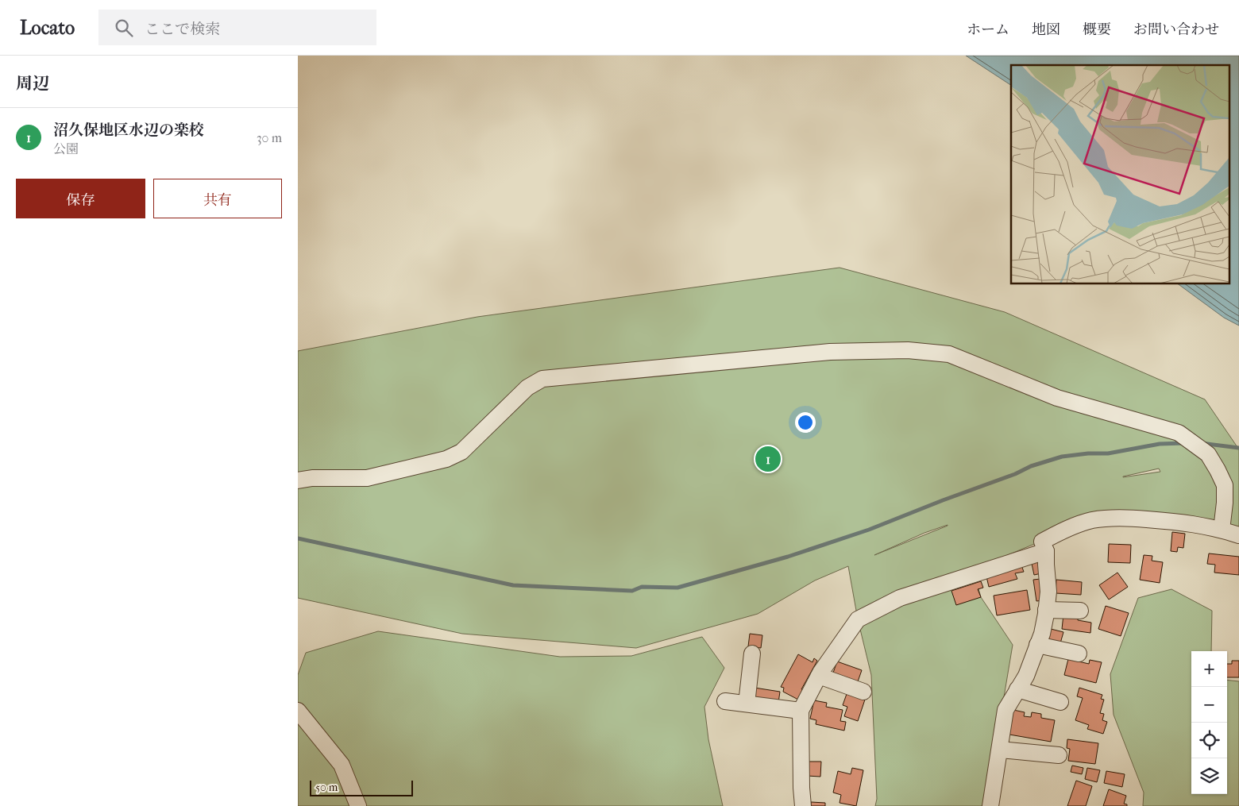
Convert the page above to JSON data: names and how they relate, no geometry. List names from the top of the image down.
{
  "scale_bar": "50 m",
  "page": {
    "header": "Locato",
    "search": "ここで検索",
    "nav": [
      "ホーム",
      "地図",
      "概要",
      "お問い合わせ"
    ],
    "heading": "周辺",
    "list": [
      {
        "mark": "1",
        "name": "沼久保地区水辺の楽校",
        "note": "公園",
        "value": "30 m"
      }
    ],
    "buttons": ["保存", "共有"],
    "pins": "1",
    "map_buttons": ["+", "−"],
    "scale": "50 m"
  }
}
